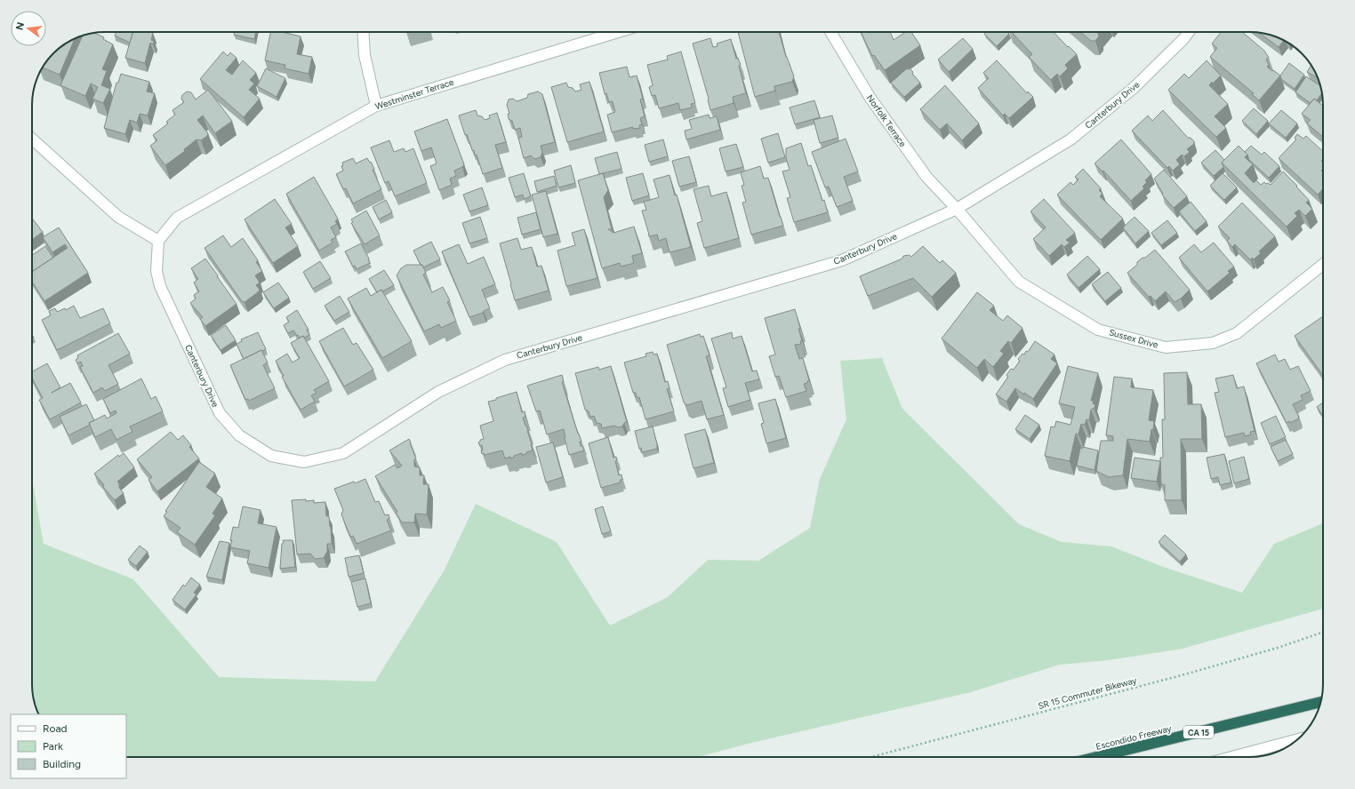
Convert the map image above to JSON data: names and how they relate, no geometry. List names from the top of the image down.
{
  "streets": {
    "highway": ["CA 15", "Escondido Freeway"],
    "street": [
      "Westminster Terrace",
      "Canterbury Drive",
      "Norfolk Terrace",
      "Sussex Drive"
    ],
    "path": ["SR 15 Commuter Bikeway"]
  },
  "crossings": [
    ["Westminster Terrace", "Canterbury Drive"],
    ["Canterbury Drive", "Norfolk Terrace"],
    ["Canterbury Drive", "Sussex Drive"],
    ["Norfolk Terrace", "Sussex Drive"]
  ],
  "legend": ["Road", "Park", "Building"],
  "north": "left"
}
